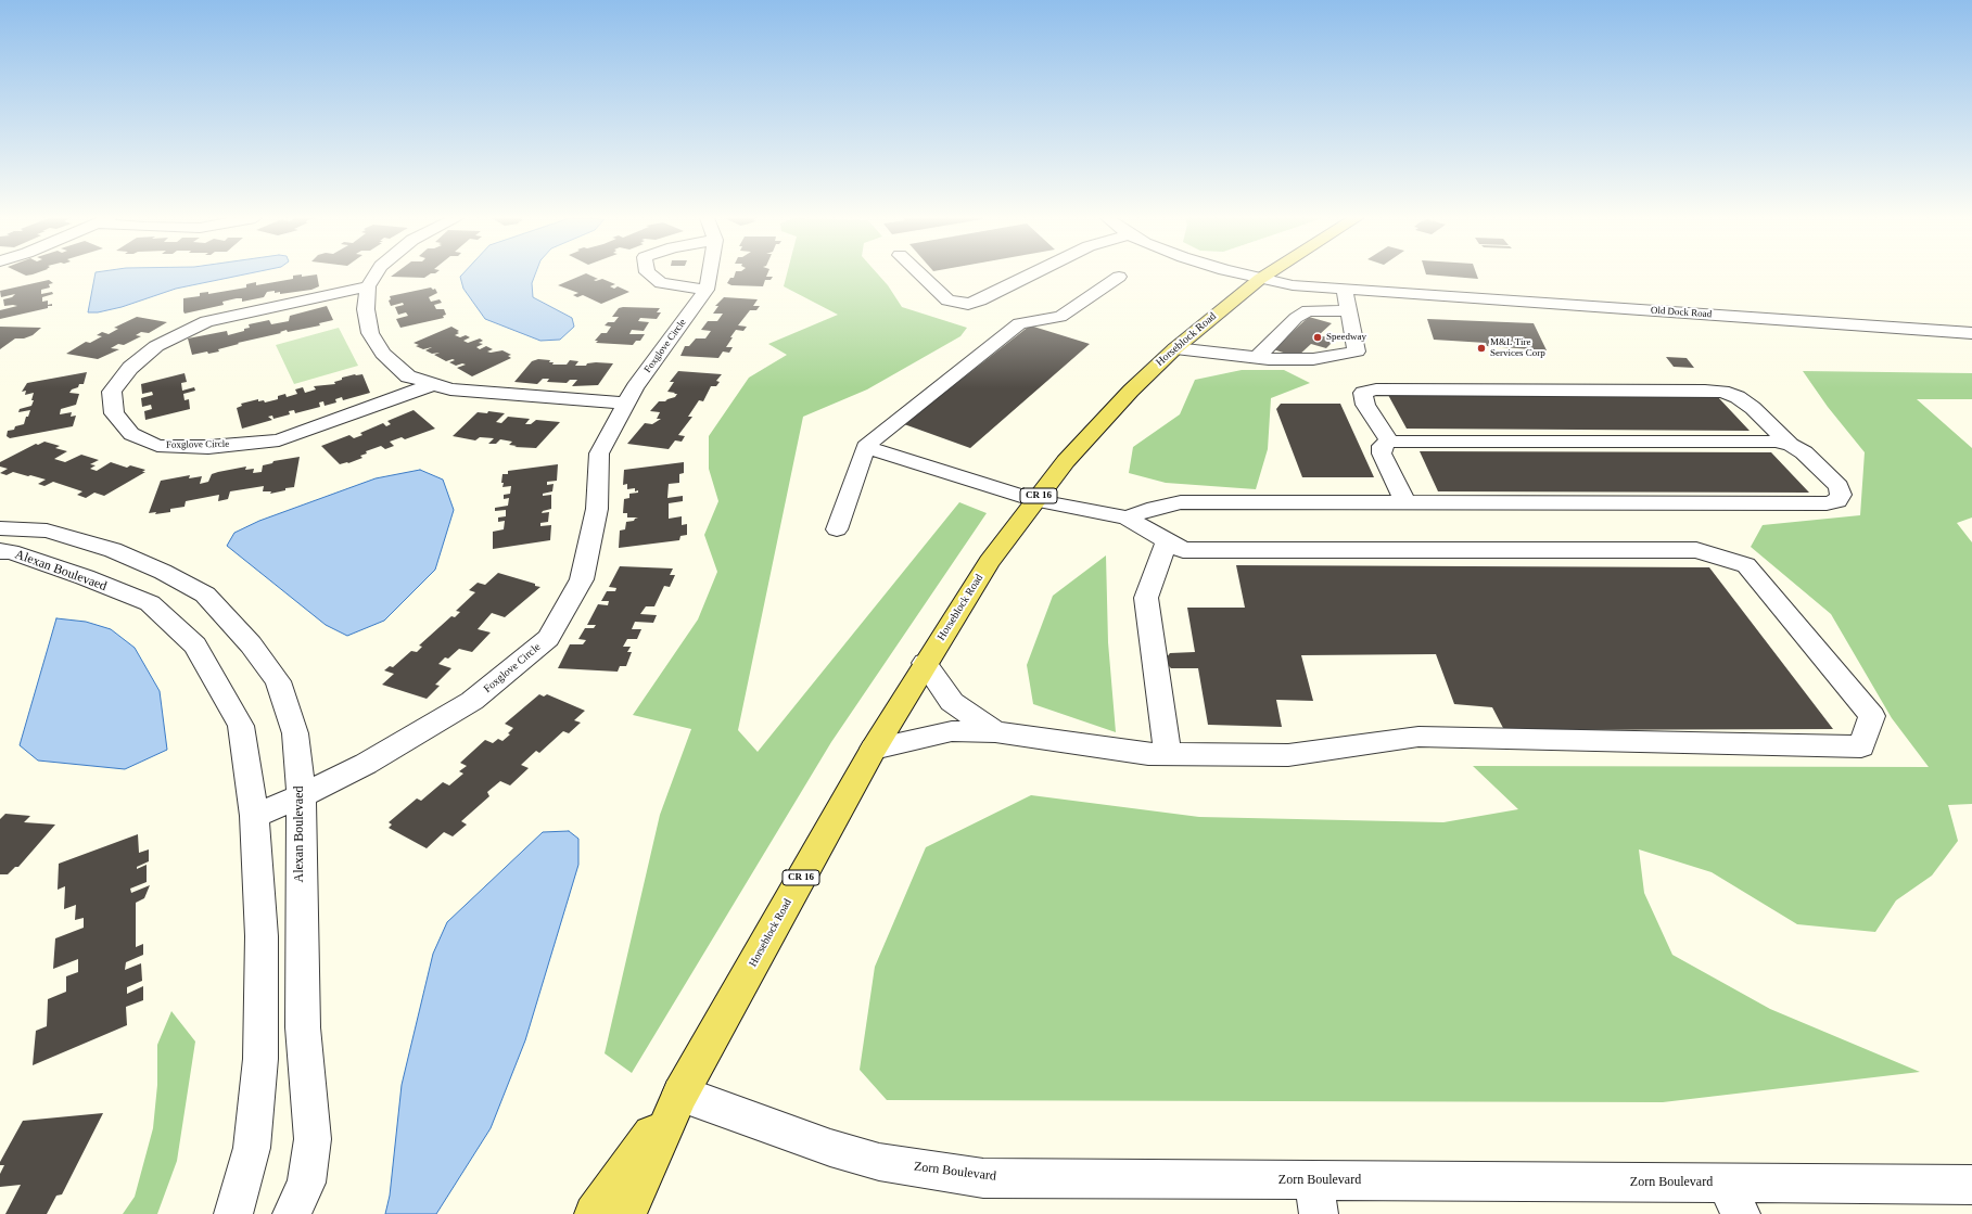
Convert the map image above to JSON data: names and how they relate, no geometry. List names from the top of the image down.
{
  "streets": {
    "main road": ["Horseblock Road", "CR 16"],
    "street": [
      "Old Dock Road",
      "Foxglove Circle",
      "Alexan Boulevaed",
      "Zorn Boulevard"
    ]
  },
  "crossings": [
    ["Old Dock Road", "Horseblock Road"],
    ["Horseblock Road", "Zorn Boulevard"],
    ["Foxglove Circle", "Alexan Boulevaed"]
  ],
  "places": ["Speedway", "M&L Tire Services Corp"]
}
